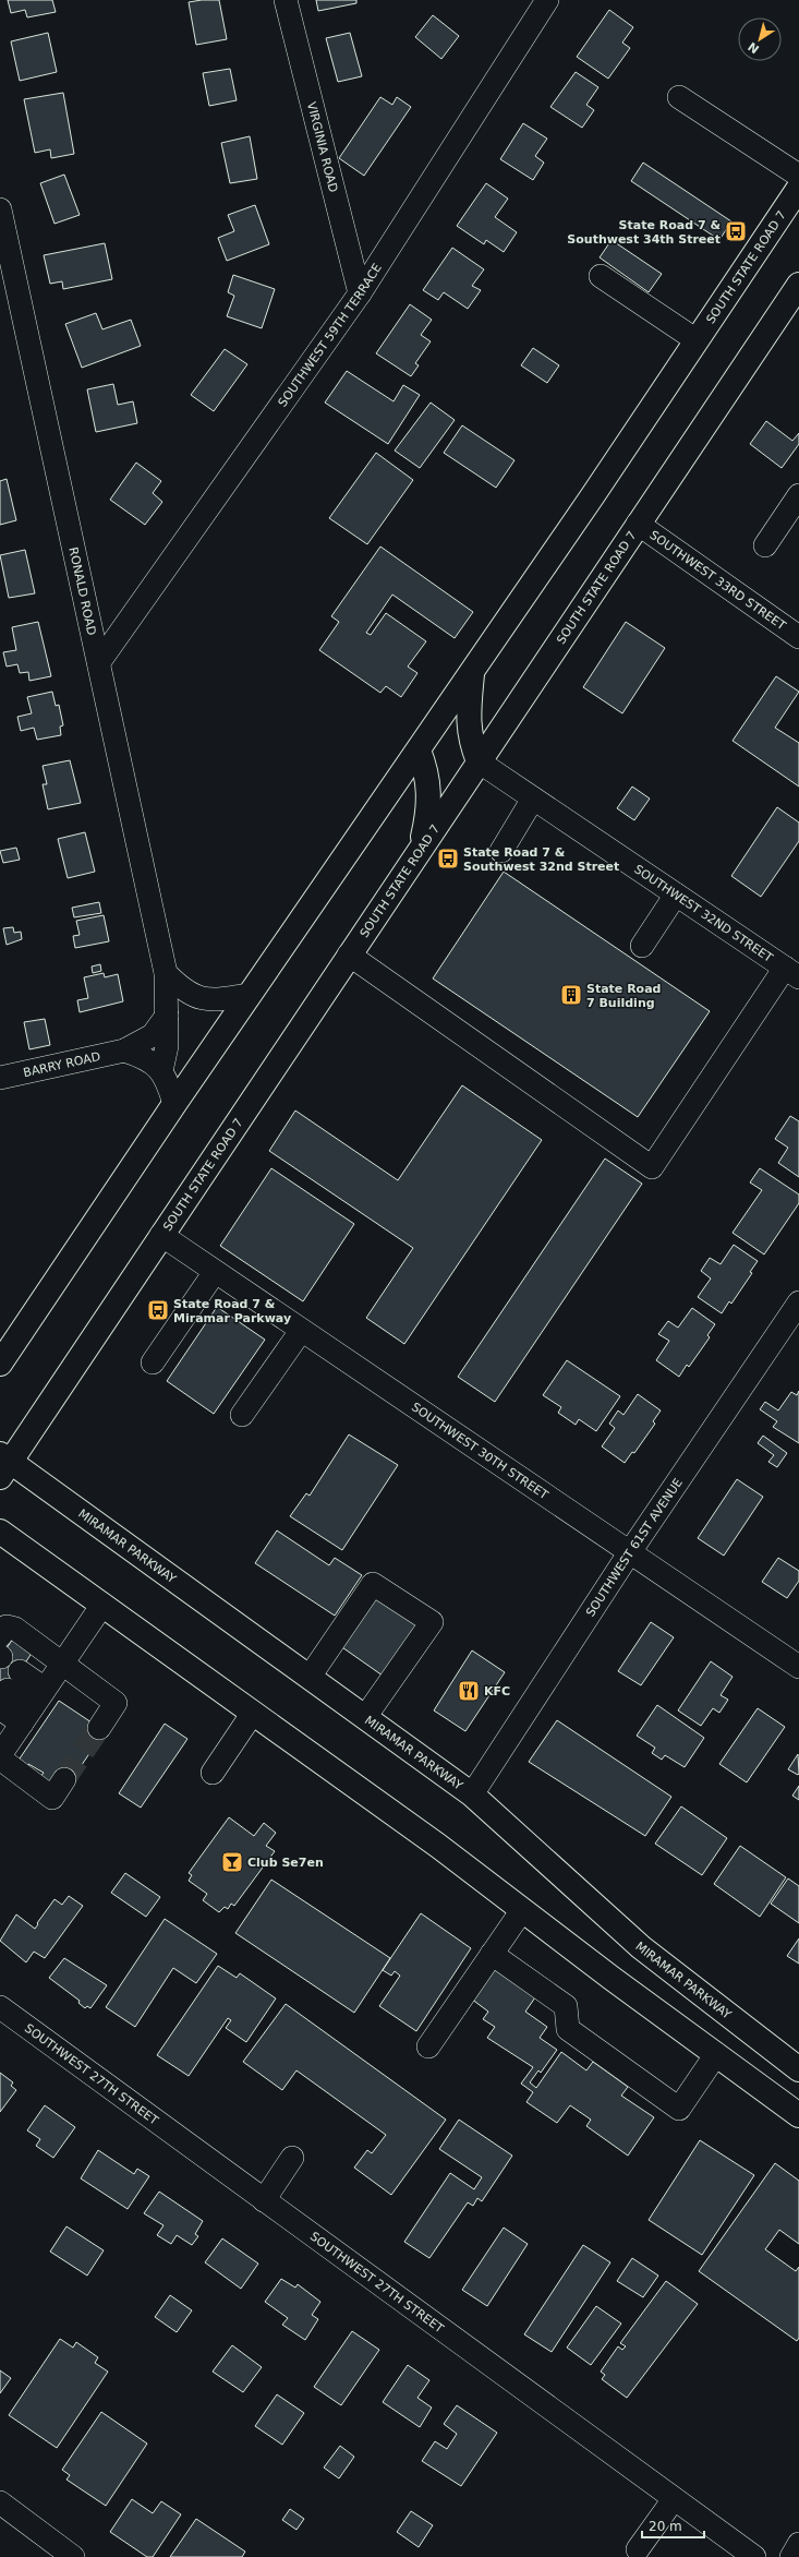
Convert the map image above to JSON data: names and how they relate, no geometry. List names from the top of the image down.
{
  "streets": {
    "main road": ["SOUTH STATE ROAD 7", "MIRAMAR PARKWAY"],
    "street": [
      "VIRGINIA ROAD",
      "SOUTHWEST 59TH TERRACE",
      "SOUTHWEST 33RD STREET",
      "RONALD ROAD",
      "SOUTHWEST 32ND STREET",
      "BARRY ROAD",
      "SOUTHWEST 30TH STREET",
      "SOUTHWEST 61ST AVENUE",
      "SOUTHWEST 27TH STREET"
    ]
  },
  "crossings": [
    ["VIRGINIA ROAD", "SOUTHWEST 59TH TERRACE"],
    ["SOUTH STATE ROAD 7", "SOUTHWEST 33RD STREET"],
    ["SOUTH STATE ROAD 7", "SOUTHWEST 32ND STREET"],
    ["SOUTH STATE ROAD 7", "SOUTHWEST 30TH STREET"],
    ["SOUTH STATE ROAD 7", "MIRAMAR PARKWAY"],
    ["SOUTHWEST 59TH TERRACE", "RONALD ROAD"],
    ["RONALD ROAD", "BARRY ROAD"],
    ["SOUTHWEST 30TH STREET", "SOUTHWEST 61ST AVENUE"],
    ["MIRAMAR PARKWAY", "SOUTHWEST 61ST AVENUE"]
  ],
  "places": {
    "bus stop": ["State Road 7 & Southwest 34th Street", "State Road 7 & Southwest 32nd Street", "State Road 7 & Miramar Parkway"],
    "building": ["State Road 7 Building"],
    "restaurant": ["KFC"],
    "bar": ["Club Se7en"]
  },
  "scale_bar": "20 m",
  "north": "bottom left"
}
